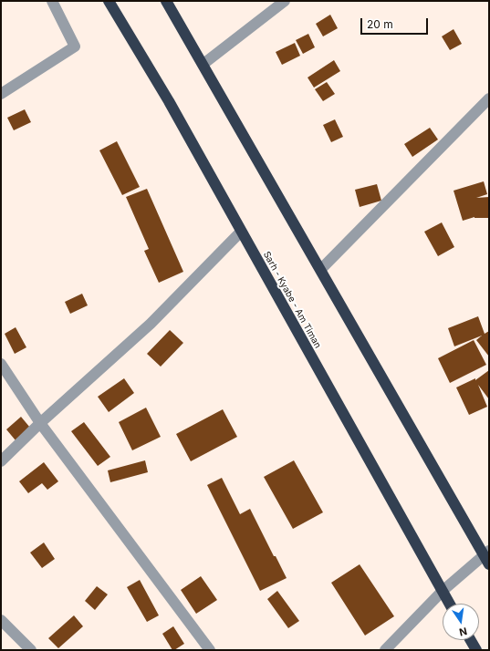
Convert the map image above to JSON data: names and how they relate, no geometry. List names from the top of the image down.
{
  "streets": {
    "highway": ["Sarh - Kyabe - Am Timan"]
  },
  "scale_bar": "20 m",
  "north": "bottom"
}
